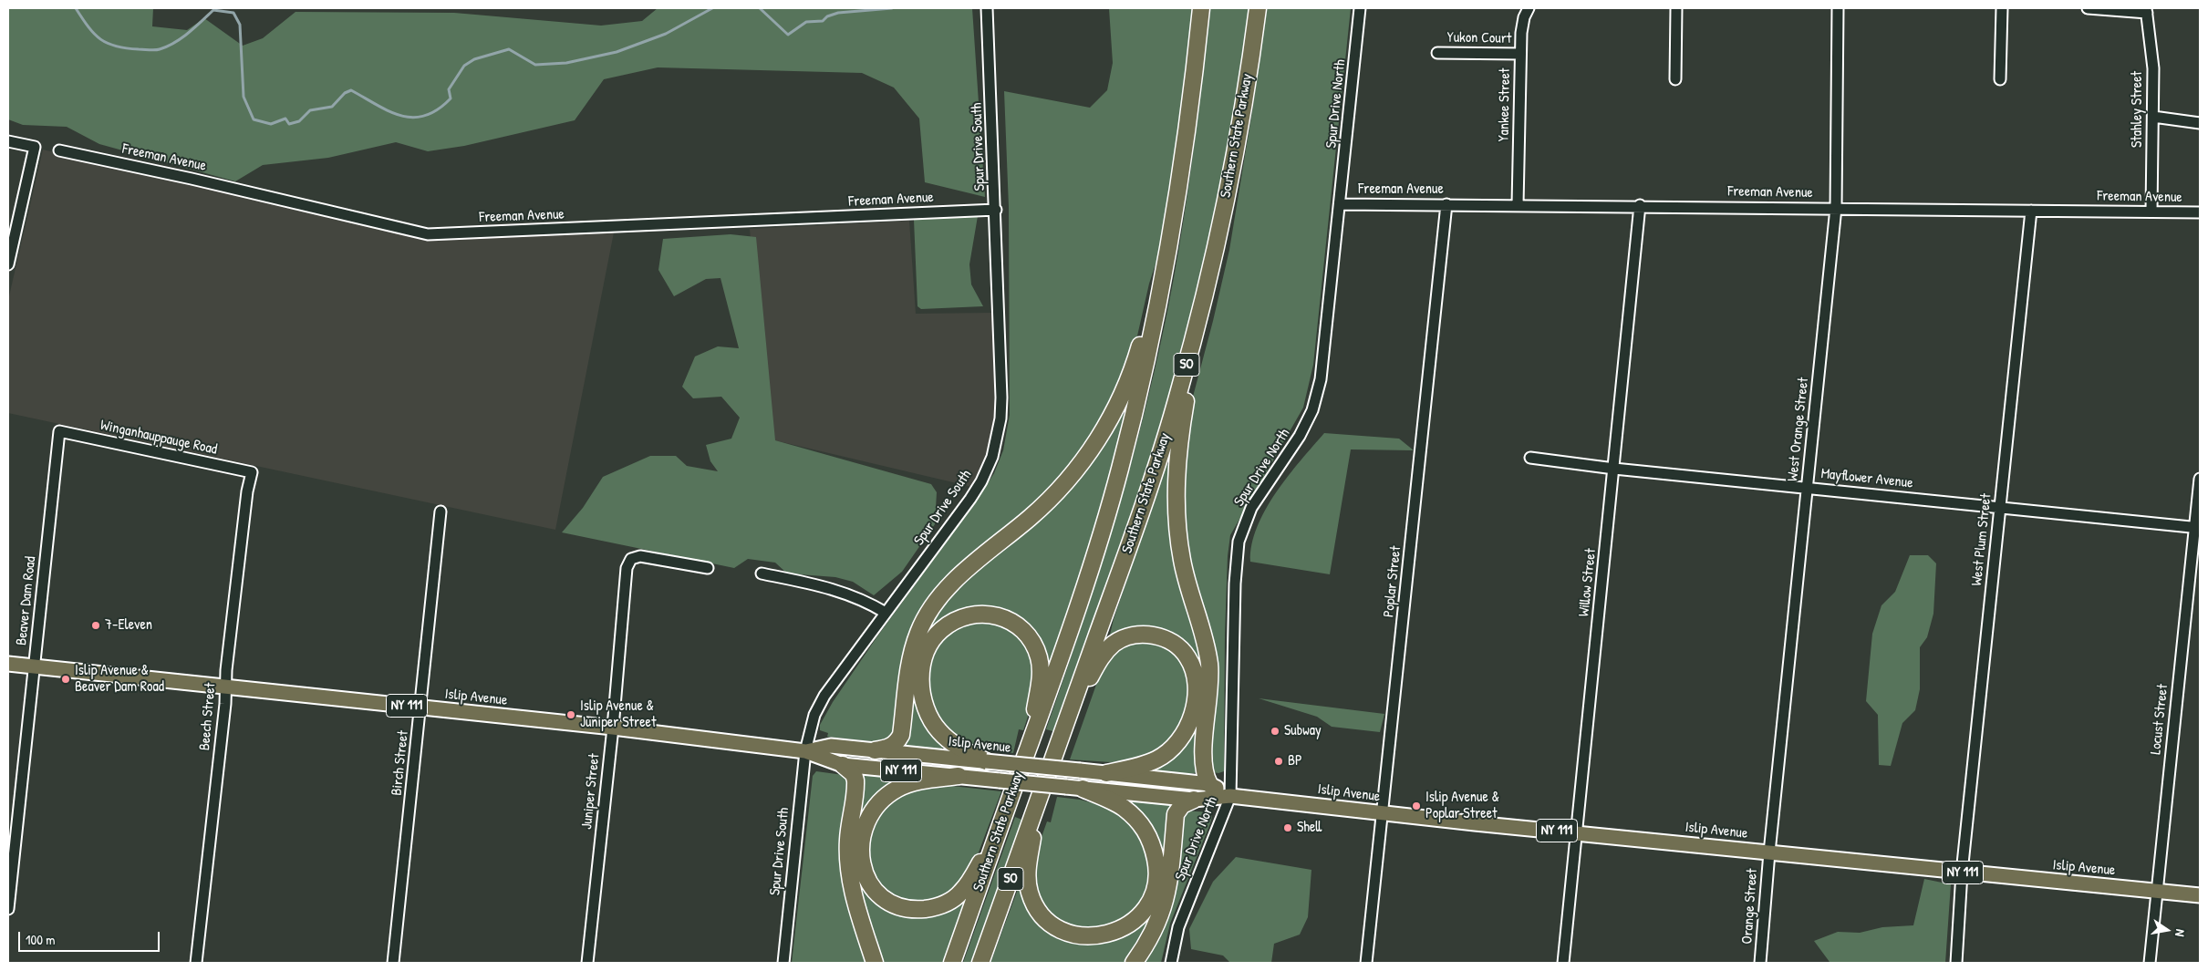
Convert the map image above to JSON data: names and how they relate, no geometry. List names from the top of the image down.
{
  "streets": {
    "highway": ["Southern State Parkway", "SO"],
    "main road": ["Islip Avenue", "NY 111"],
    "street": [
      "Yukon Court",
      "Spur Drive North",
      "Yankee Street",
      "Stahley Street",
      "Spur Drive South",
      "Freeman Avenue",
      "West Orange Street",
      "Winganhauppauge Road",
      "Mayflower Avenue",
      "West Plum Street",
      "Poplar Street",
      "Willow Street",
      "Beaver Dam Road",
      "Beech Street",
      "Locust Street",
      "Birch Street",
      "Juniper Street",
      "Orange Street"
    ]
  },
  "crossings": [
    ["Yukon Court", "Yankee Street"],
    ["Spur Drive North", "Freeman Avenue"],
    ["Spur Drive North", "Islip Avenue"],
    ["Yankee Street", "Freeman Avenue"],
    ["Stahley Street", "Freeman Avenue"],
    ["Spur Drive South", "Freeman Avenue"],
    ["Spur Drive South", "Islip Avenue"],
    ["Freeman Avenue", "West Orange Street"],
    ["Freeman Avenue", "West Plum Street"],
    ["Freeman Avenue", "Poplar Street"],
    ["Freeman Avenue", "Willow Street"],
    ["West Orange Street", "Mayflower Avenue"],
    ["West Orange Street", "Islip Avenue"],
    ["West Orange Street", "Orange Street"],
    ["Winganhauppauge Road", "Beaver Dam Road"],
    ["Winganhauppauge Road", "Beech Street"],
    ["Mayflower Avenue", "West Plum Street"],
    ["Mayflower Avenue", "Willow Street"],
    ["Mayflower Avenue", "Locust Street"],
    ["West Plum Street", "Islip Avenue"],
    ["Poplar Street", "Islip Avenue"],
    ["Willow Street", "Islip Avenue"],
    ["Beaver Dam Road", "Islip Avenue"],
    ["Islip Avenue", "Beech Street"],
    ["Islip Avenue", "Locust Street"],
    ["Islip Avenue", "Birch Street"],
    ["Islip Avenue", "Juniper Street"],
    ["Islip Avenue", "Orange Street"]
  ],
  "places": [
    "7-Eleven",
    "Islip Avenue & Beaver Dam Road",
    "Islip Avenue & Juniper Street",
    "Subway",
    "BP",
    "Islip Avenue & Poplar Street",
    "Shell"
  ],
  "scale_bar": "100 m",
  "north": "right"
}
